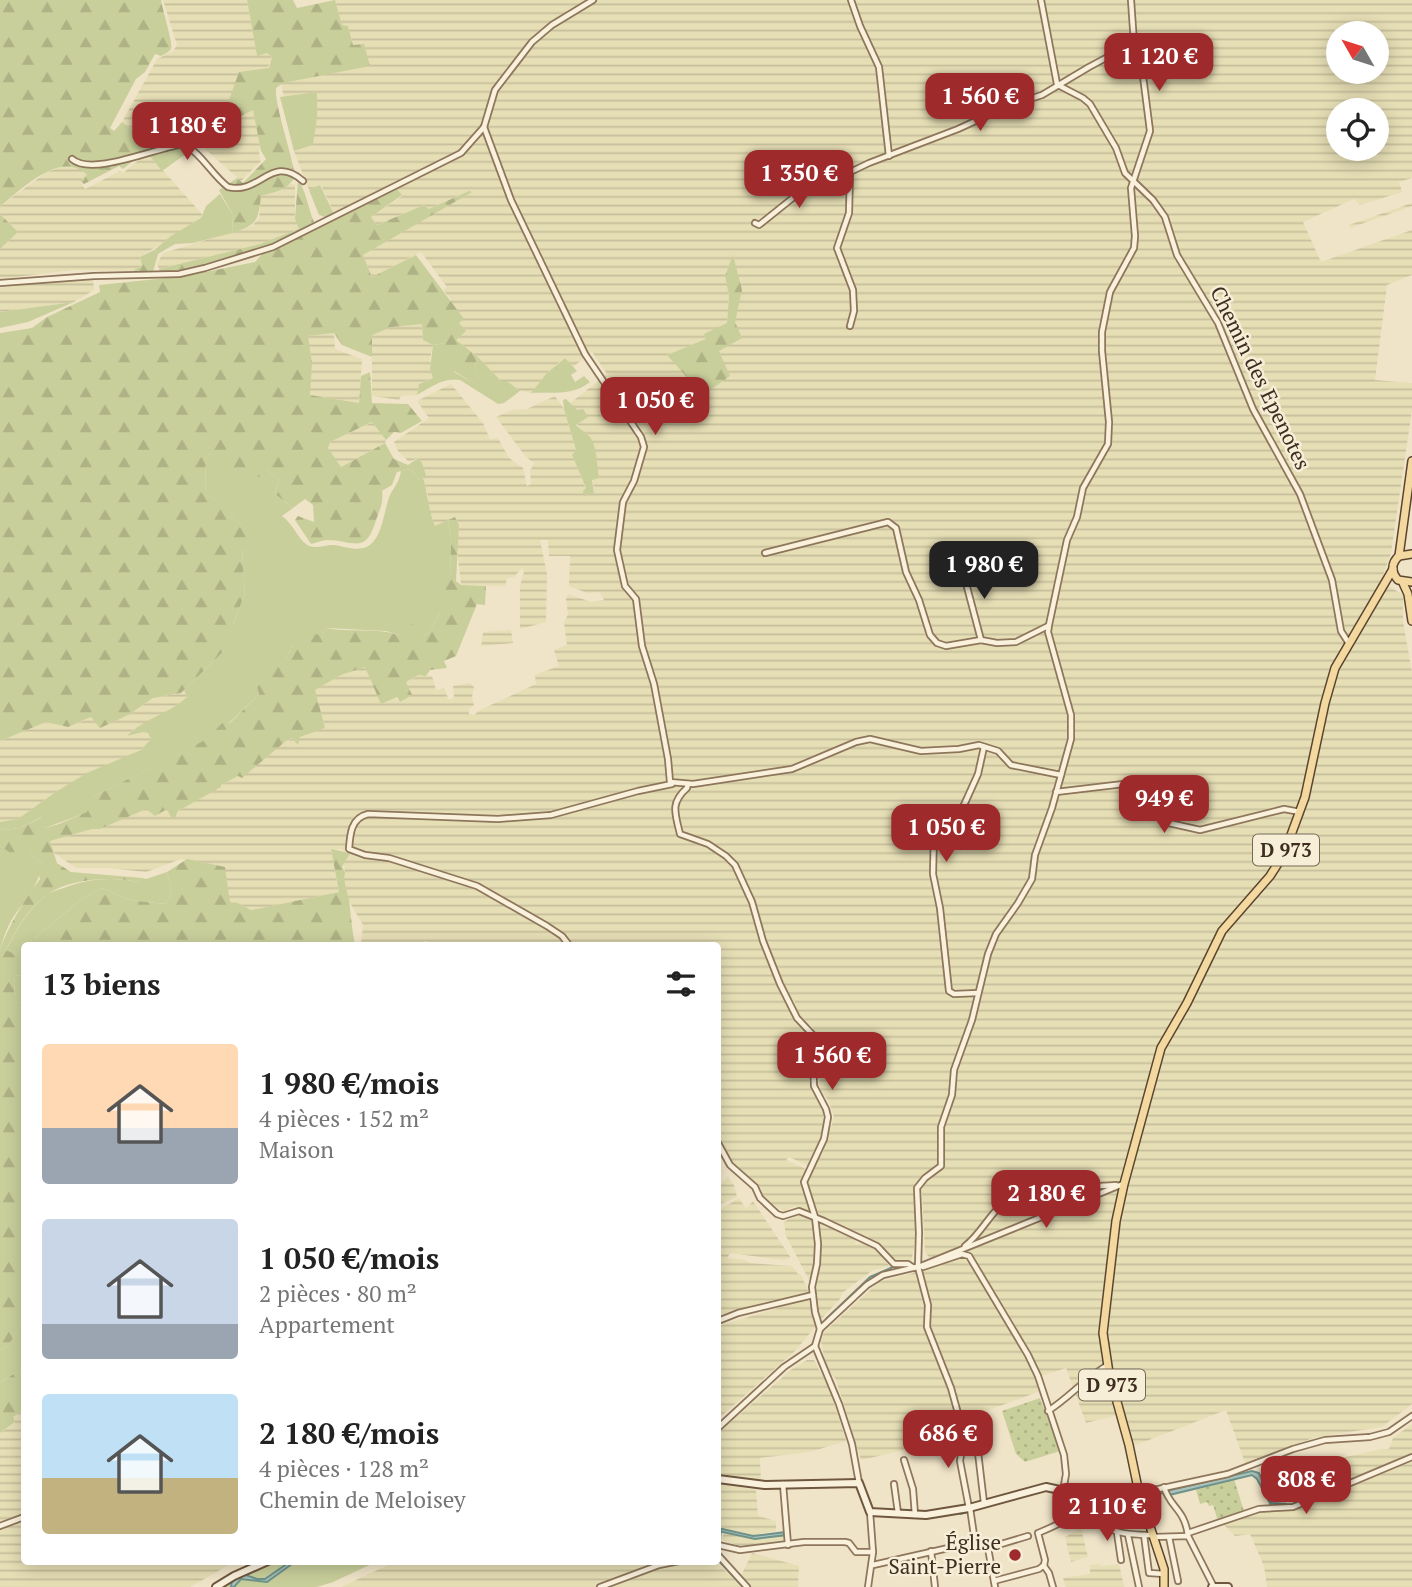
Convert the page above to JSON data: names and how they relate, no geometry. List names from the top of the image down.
{
  "streets": {
    "main road": ["D 973"],
    "street": ["Chemin des Epenotes"]
  },
  "crossings": [
    ["Chemin des Epenotes", "D 973"]
  ],
  "places": ["Église Saint-Pierre"],
  "north": "top left",
  "page": {
    "price": [
      "1 120 €",
      "1 560 €",
      "1 180 €",
      "1 350 €",
      "1 050 €",
      "1 980 €",
      "949 €",
      "1 050 €",
      "1 560 €",
      "2 180 €",
      "686 €",
      "808 €",
      "2 110 €"
    ],
    "heading": "13 biens",
    "list": [
      {
        "name": "1 980 €/mois",
        "note": "4 pièces · 152 m² · Maison"
      },
      {
        "name": "1 050 €/mois",
        "note": "2 pièces · 80 m² · Appartement"
      },
      {
        "name": "2 180 €/mois",
        "note": "4 pièces · 128 m² · Chemin de Meloisey"
      }
    ]
  }
}
